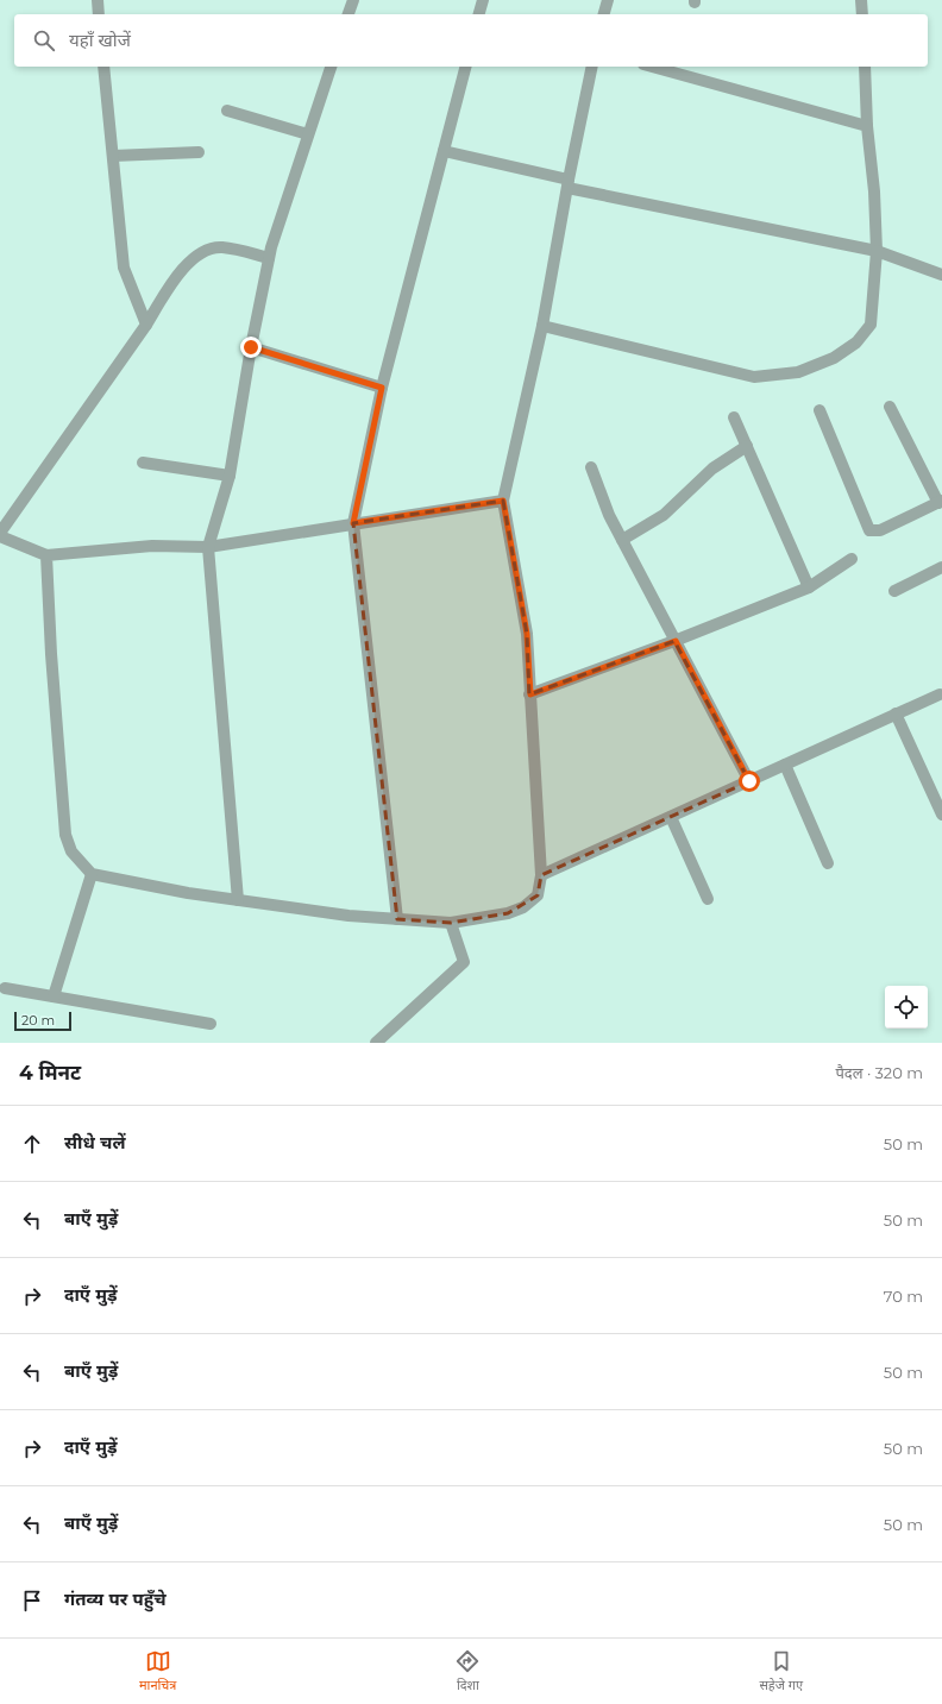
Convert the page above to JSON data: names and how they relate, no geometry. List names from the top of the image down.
{
  "scale_bar": "20 m",
  "page": {
    "search": "यहाँ खोजें",
    "scale": "20 m",
    "heading": ["4 मिनट", "पैदल · 320 m"],
    "list": [
      ["सीधे चलें", "50 m"],
      ["बाएँ मुड़ें", "50 m"],
      ["दाएँ मुड़ें", "70 m"],
      ["बाएँ मुड़ें", "50 m"],
      ["दाएँ मुड़ें", "50 m"],
      ["बाएँ मुड़ें", "50 m"],
      "गंतव्य पर पहुँचे"
    ],
    "nav": ["मानचित्र", "दिशा", "सहेजे गए"]
  }
}
